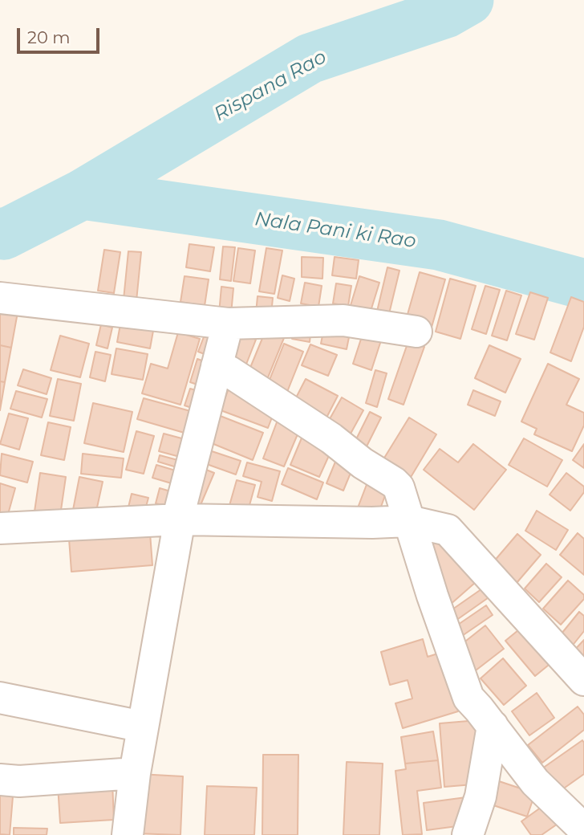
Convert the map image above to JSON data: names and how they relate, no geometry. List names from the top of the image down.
{
  "water": ["Rispana Rao", "Nala Pani ki Rao"],
  "scale_bar": "20 m"
}
